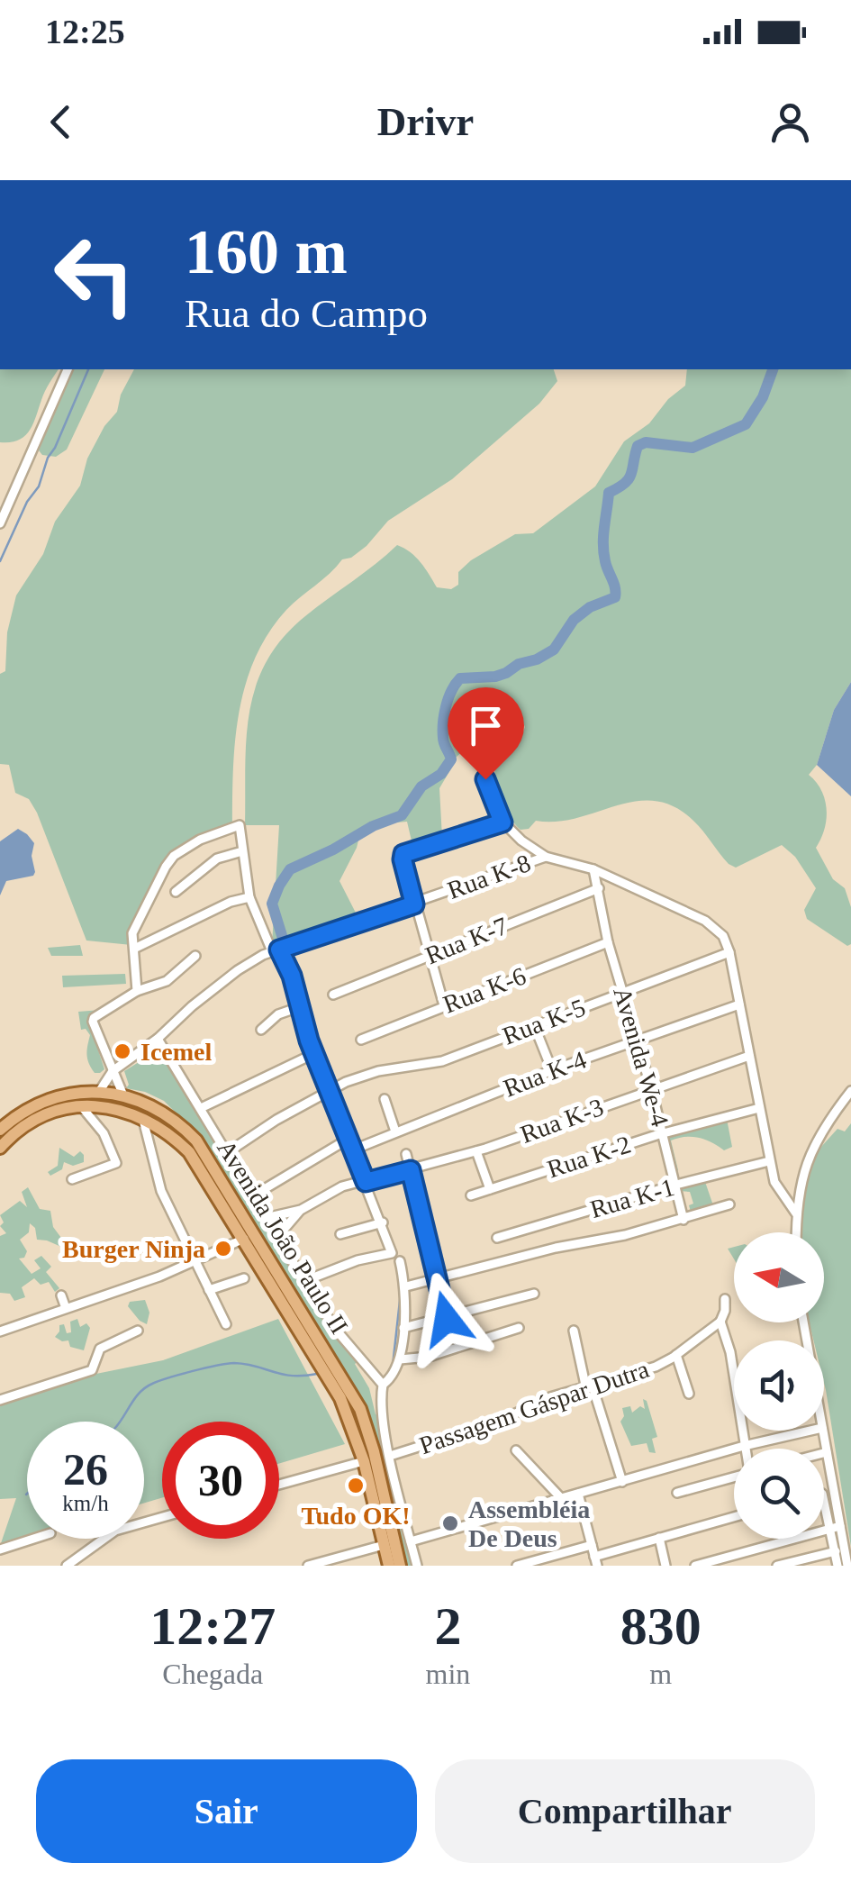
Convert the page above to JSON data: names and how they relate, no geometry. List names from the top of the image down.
{
  "streets": {
    "main road": ["Avenida João Paulo II"],
    "street": [
      "Rua K-8",
      "Rua K-7",
      "Rua K-6",
      "Rua K-5",
      "Avenida We-4",
      "Rua K-4",
      "Rua K-3",
      "Rua K-2",
      "Rua K-1",
      "Passagem Gáspar Dutra"
    ]
  },
  "crossings": [
    ["Rua K-7", "Avenida We-4"],
    ["Rua K-6", "Avenida We-4"],
    ["Rua K-5", "Avenida We-4"],
    ["Avenida We-4", "Rua K-4"],
    ["Avenida We-4", "Rua K-3"],
    ["Avenida We-4", "Rua K-2"],
    ["Avenida We-4", "Rua K-1"]
  ],
  "places": [
    "Icemel",
    "Burger Ninja",
    "Tudo OK!",
    "Assembléia De Deus"
  ],
  "north": "left",
  "page": {
    "status": "12:25",
    "header": "Drivr",
    "turn": ["160 m", "Rua do Campo"],
    "speed": "26 km/h",
    "limit": "30",
    "eta": [
      "12:27",
      "Chegada",
      "2",
      "min",
      "830",
      "m"
    ],
    "buttons": ["Sair", "Compartilhar"]
  }
}
